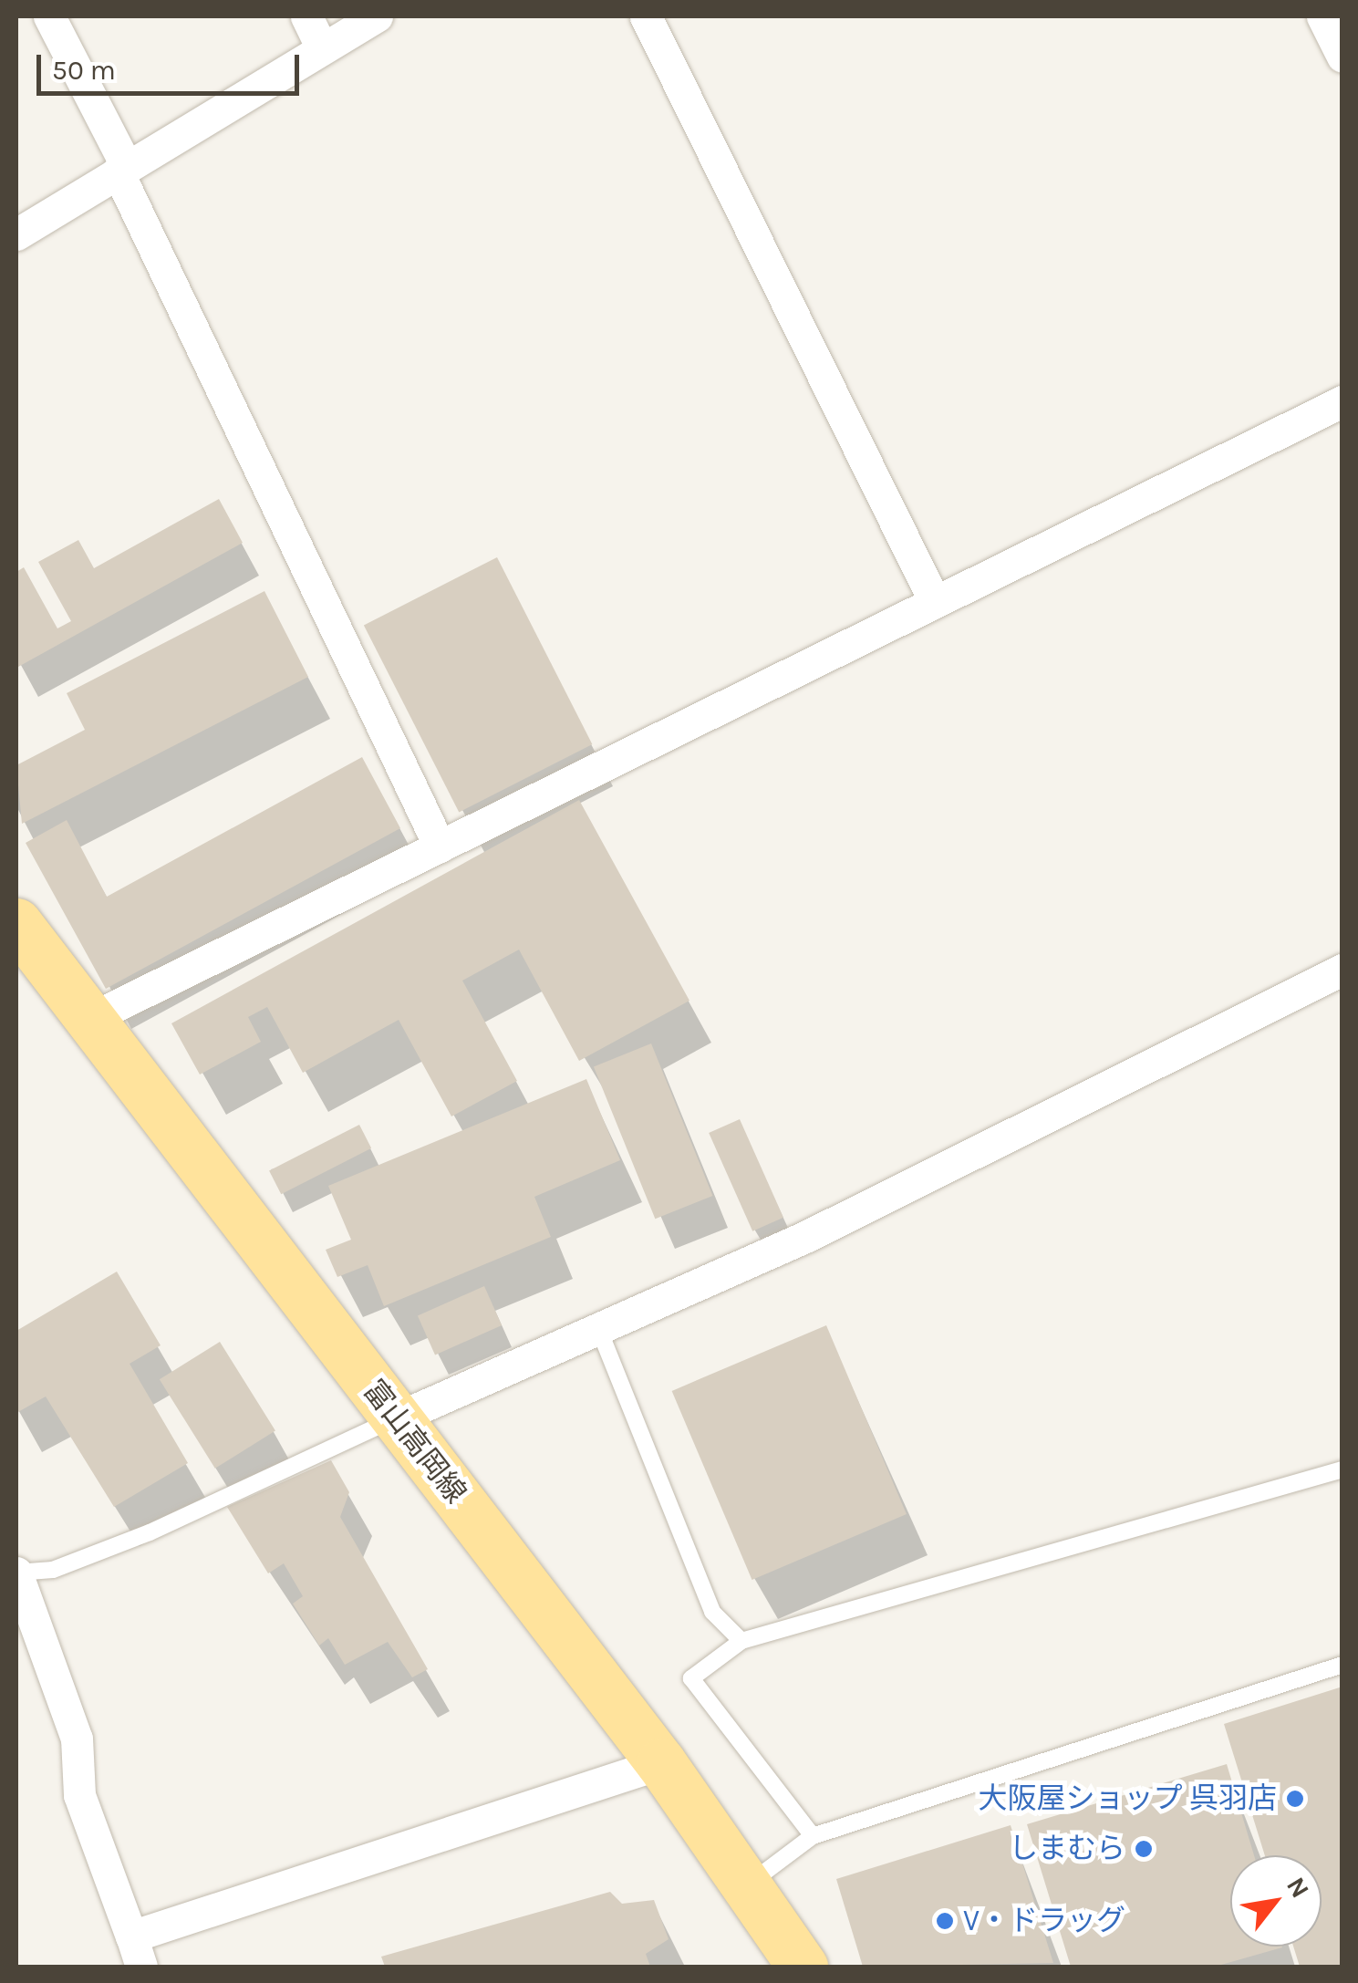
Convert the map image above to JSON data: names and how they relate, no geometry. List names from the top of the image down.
{
  "streets": {
    "main road": ["富山高岡線"]
  },
  "places": ["大阪屋ショップ 呉羽店", "しまむら", "V・ドラッグ"],
  "scale_bar": "50 m",
  "north": "top right"
}
